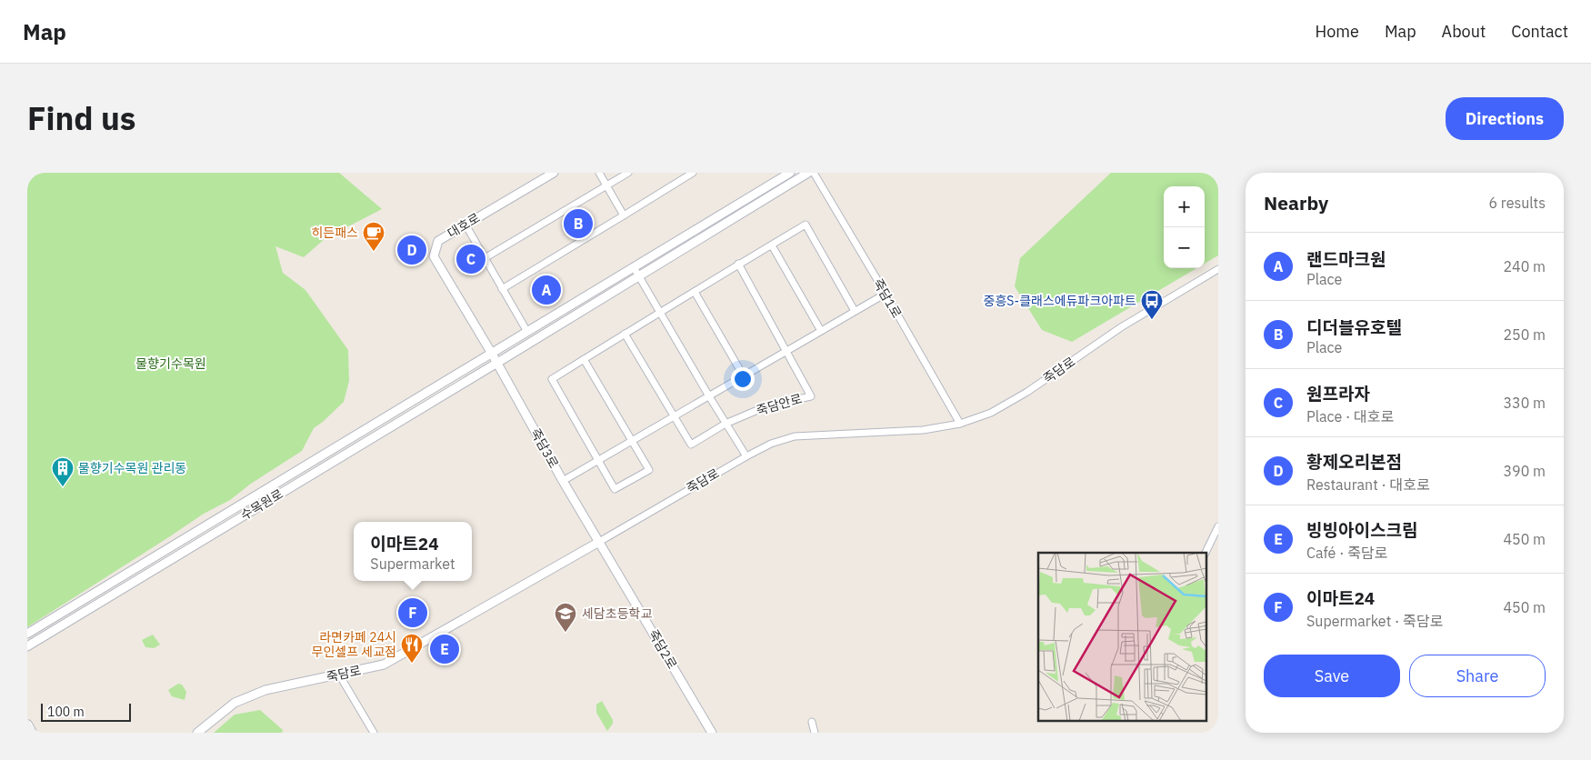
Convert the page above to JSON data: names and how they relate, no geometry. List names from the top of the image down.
{
  "streets": {
    "street": [
      "대호로",
      "죽담1로",
      "죽담로",
      "죽담안로",
      "죽담3로",
      "수목원로",
      "죽담2로"
    ]
  },
  "crossings": [
    ["대호로", "죽담3로"],
    ["대호로", "수목원로"],
    ["죽담1로", "죽담로"],
    ["죽담로", "죽담3로"],
    ["죽담로", "죽담2로"],
    ["죽담3로", "수목원로"],
    ["죽담3로", "죽담2로"]
  ],
  "parks": ["물향기수목원"],
  "places": {
    "cafe": ["히든패스"],
    "bus stop": ["중흥S-클래스에듀파크아파트"],
    "building": ["물향기수목원 관리동"],
    "school or university": ["세담초등학교"],
    "restaurant": ["라면카페 24시 무인셀프 세교점"]
  },
  "scale_bar": "100 m",
  "page": {
    "header": "Map",
    "nav": [
      "Home",
      "Map",
      "About",
      "Contact"
    ],
    "title": "Find us",
    "buttons": [
      "Directions",
      ["Save", "Share"]
    ],
    "heading": ["Nearby", "6 results"],
    "map_buttons": ["+", "−"],
    "pins": [
      "B",
      "D",
      "C",
      "A",
      "F",
      "E"
    ],
    "list": [
      {
        "mark": "A",
        "name": "랜드마크원",
        "note": "Place",
        "value": "240 m"
      },
      {
        "mark": "B",
        "name": "디더블유호텔",
        "note": "Place",
        "value": "250 m"
      },
      {
        "mark": "C",
        "name": "원프라자",
        "note": "Place · 대호로",
        "value": "330 m"
      },
      {
        "mark": "D",
        "name": "황제오리본점",
        "note": "Restaurant · 대호로",
        "value": "390 m"
      },
      {
        "mark": "E",
        "name": "빙빙아이스크림",
        "note": "Café · 죽담로",
        "value": "450 m"
      },
      {
        "mark": "F",
        "name": "이마트24",
        "note": "Supermarket · 죽담로",
        "value": "450 m"
      }
    ],
    "popup": ["이마트24", "Supermarket"],
    "scale": "100 m"
  }
}
